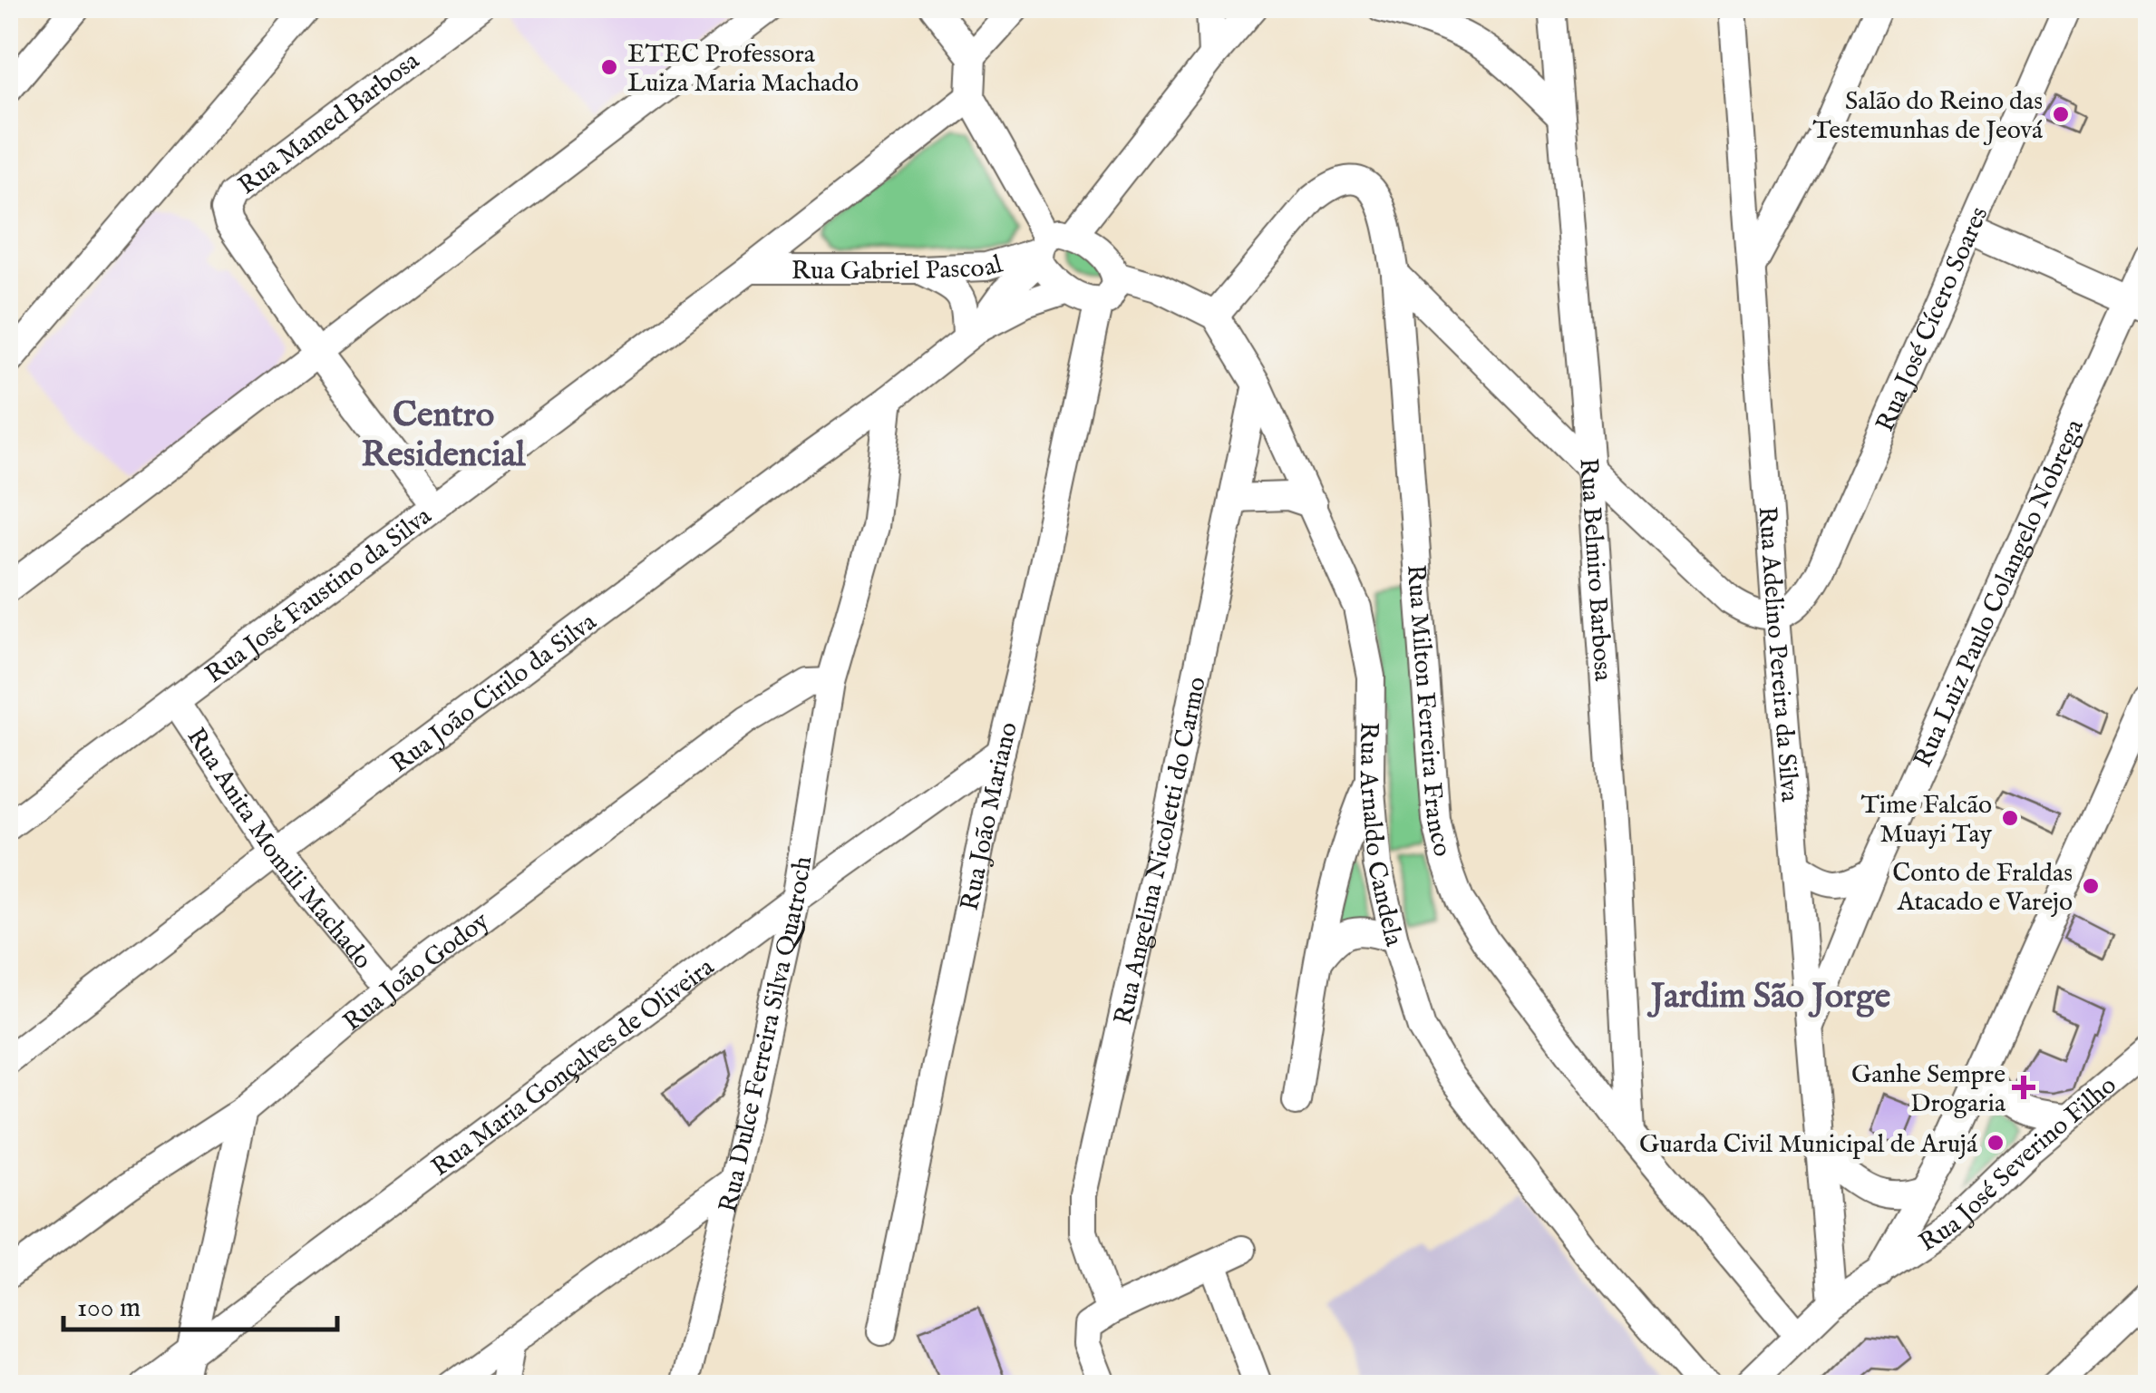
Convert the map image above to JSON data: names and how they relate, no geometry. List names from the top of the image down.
{
  "streets": {
    "street": [
      "Rua Mamed Barbosa",
      "Rua Gabriel Pascoal",
      "Rua José Cícero Soares",
      "Rua Belmiro Barbosa",
      "Rua Luiz Paulo Colangelo Nobrega",
      "Rua José Faustino da Silva",
      "Rua Adelino Pereira da Silva",
      "Rua João Cirilo da Silva",
      "Rua Milton Ferreira Franco",
      "Rua João Mariano",
      "Rua Arnaldo Candela",
      "Rua Anita Momili Machado",
      "Rua Angelina Nicoletti do Carmo",
      "Rua João Godoy",
      "Rua Dulce Ferreira Silva Quatroch",
      "Rua Maria Gonçalves de Oliveira",
      "Rua José Severino Filho"
    ]
  },
  "crossings": [
    ["Rua Gabriel Pascoal", "Rua José Faustino da Silva"],
    ["Rua Gabriel Pascoal", "Rua João Cirilo da Silva"],
    ["Rua José Cícero Soares", "Rua Adelino Pereira da Silva"],
    ["Rua Belmiro Barbosa", "Rua Milton Ferreira Franco"],
    ["Rua Luiz Paulo Colangelo Nobrega", "Rua Adelino Pereira da Silva"],
    ["Rua José Faustino da Silva", "Rua Anita Momili Machado"],
    ["Rua Adelino Pereira da Silva", "Rua José Severino Filho"],
    ["Rua João Cirilo da Silva", "Rua Anita Momili Machado"],
    ["Rua João Cirilo da Silva", "Rua Dulce Ferreira Silva Quatroch"],
    ["Rua Milton Ferreira Franco", "Rua Arnaldo Candela"],
    ["Rua Milton Ferreira Franco", "Rua José Severino Filho"],
    ["Rua João Mariano", "Rua Maria Gonçalves de Oliveira"],
    ["Rua Arnaldo Candela", "Rua Angelina Nicoletti do Carmo"],
    ["Rua Anita Momili Machado", "Rua João Godoy"],
    ["Rua João Godoy", "Rua Dulce Ferreira Silva Quatroch"],
    ["Rua Dulce Ferreira Silva Quatroch", "Rua Maria Gonçalves de Oliveira"]
  ],
  "districts": ["Centro Residencial", "Jardim São Jorge"],
  "places": {
    "other": [
      "ETEC Professora Luiza Maria Machado",
      "Salão do Reino das Testemunhas de Jeová",
      "Time Falcão Muayi Tay",
      "Conto de Fraldas Atacado e Varejo",
      "Guarda Civil Municipal de Arujá"
    ],
    "health": ["Ganhe Sempre Drogaria"]
  },
  "scale_bar": "100 m"
}
